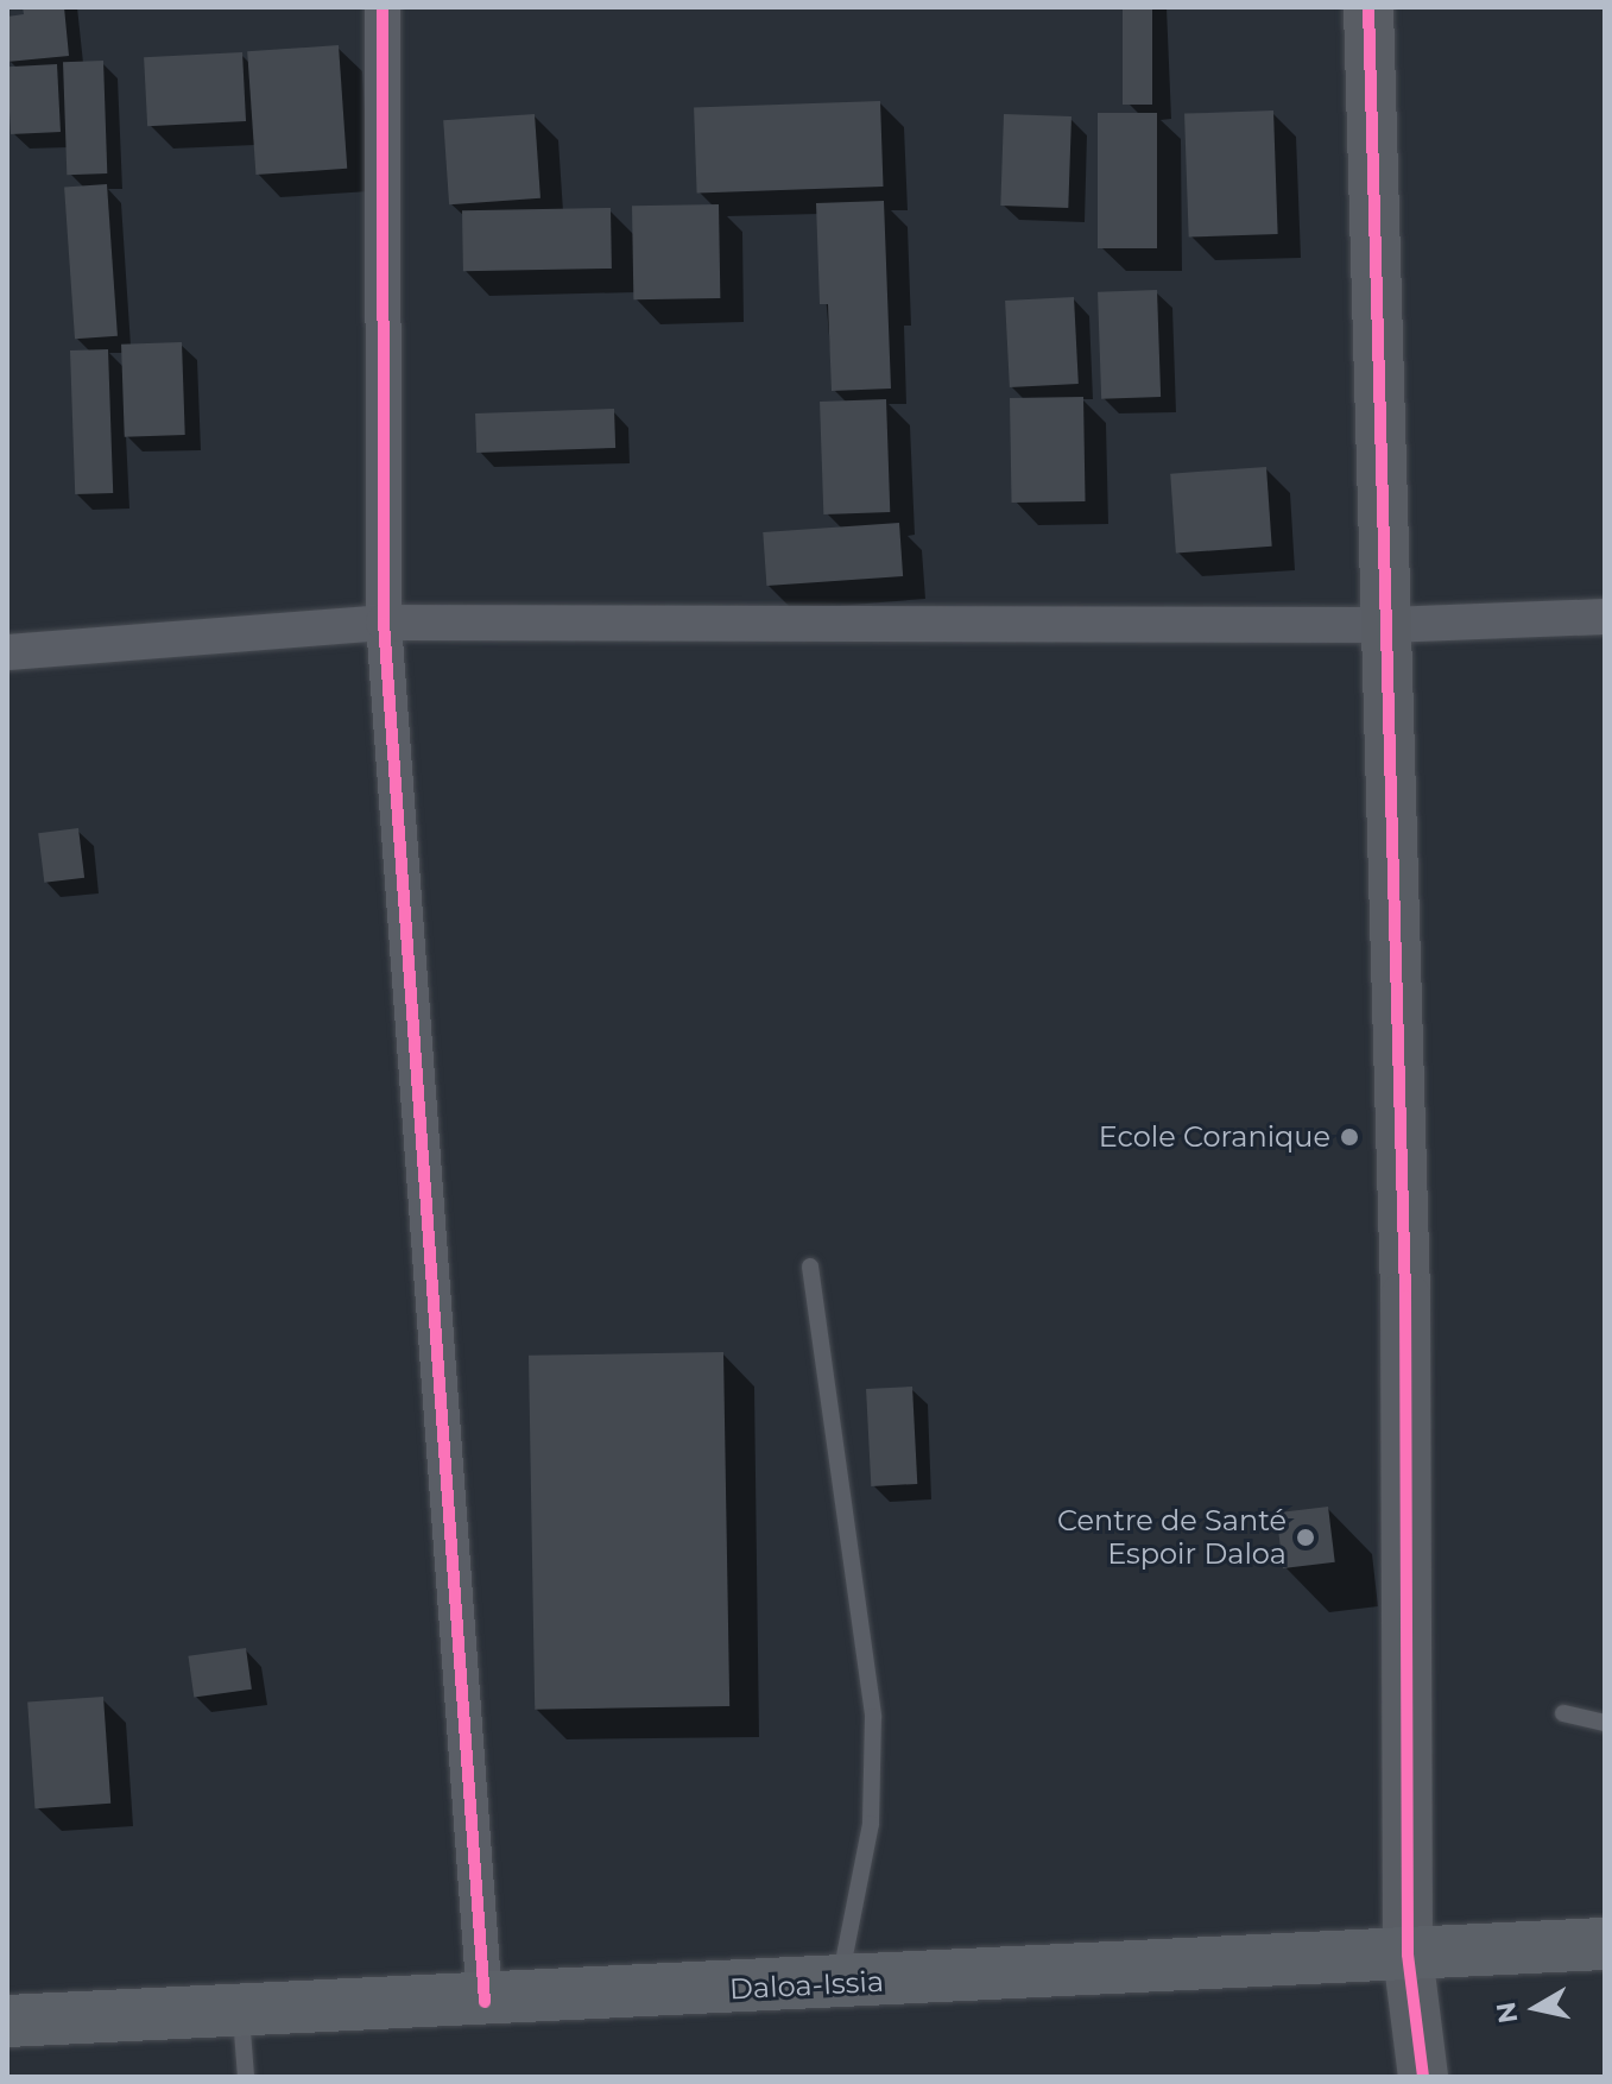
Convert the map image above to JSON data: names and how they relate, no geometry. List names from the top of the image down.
{
  "streets": {
    "main road": ["Daloa-Issia"]
  },
  "places": ["Ecole Coranique", "Centre de Santé Espoir Daloa"],
  "north": "left"
}
